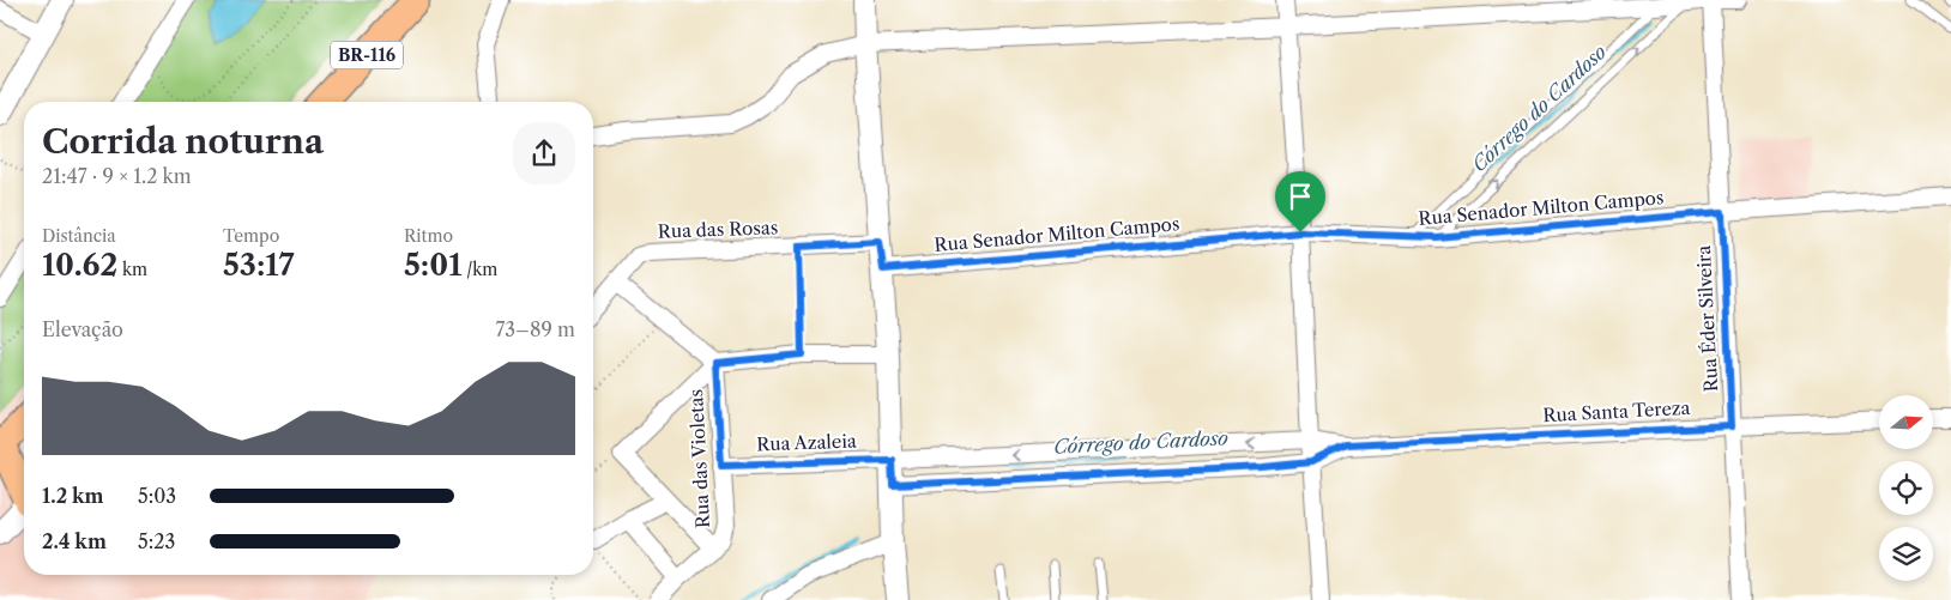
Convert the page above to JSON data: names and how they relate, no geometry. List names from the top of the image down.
{
  "streets": {
    "highway": ["BR-116"],
    "street": [
      "Rua Senador Milton Campos",
      "Rua das Rosas",
      "Rua Éder Silveira",
      "Rua Santa Tereza",
      "Rua Azaleia",
      "Rua das Violetas"
    ]
  },
  "crossings": [
    ["Rua Senador Milton Campos", "Rua Éder Silveira"],
    ["Rua Éder Silveira", "Rua Santa Tereza"],
    ["Rua Santa Tereza", "Rua Azaleia"],
    ["Rua Azaleia", "Rua das Violetas"]
  ],
  "water": ["Córrego do Cardoso"],
  "north": "right",
  "page": {
    "heading": ["Corrida noturna", "21:47 · 9 × 1.2 km"],
    "stats": [
      ["Distância", "10.62 km"],
      ["Tempo", "53:17"],
      ["Ritmo", "5:01 /km"]
    ],
    "chart": ["Elevação", "73–89 m"],
    "list": [
      {
        "name": "1.2 km",
        "note": "5:03"
      },
      {
        "name": "2.4 km",
        "note": "5:23"
      }
    ]
  }
}
